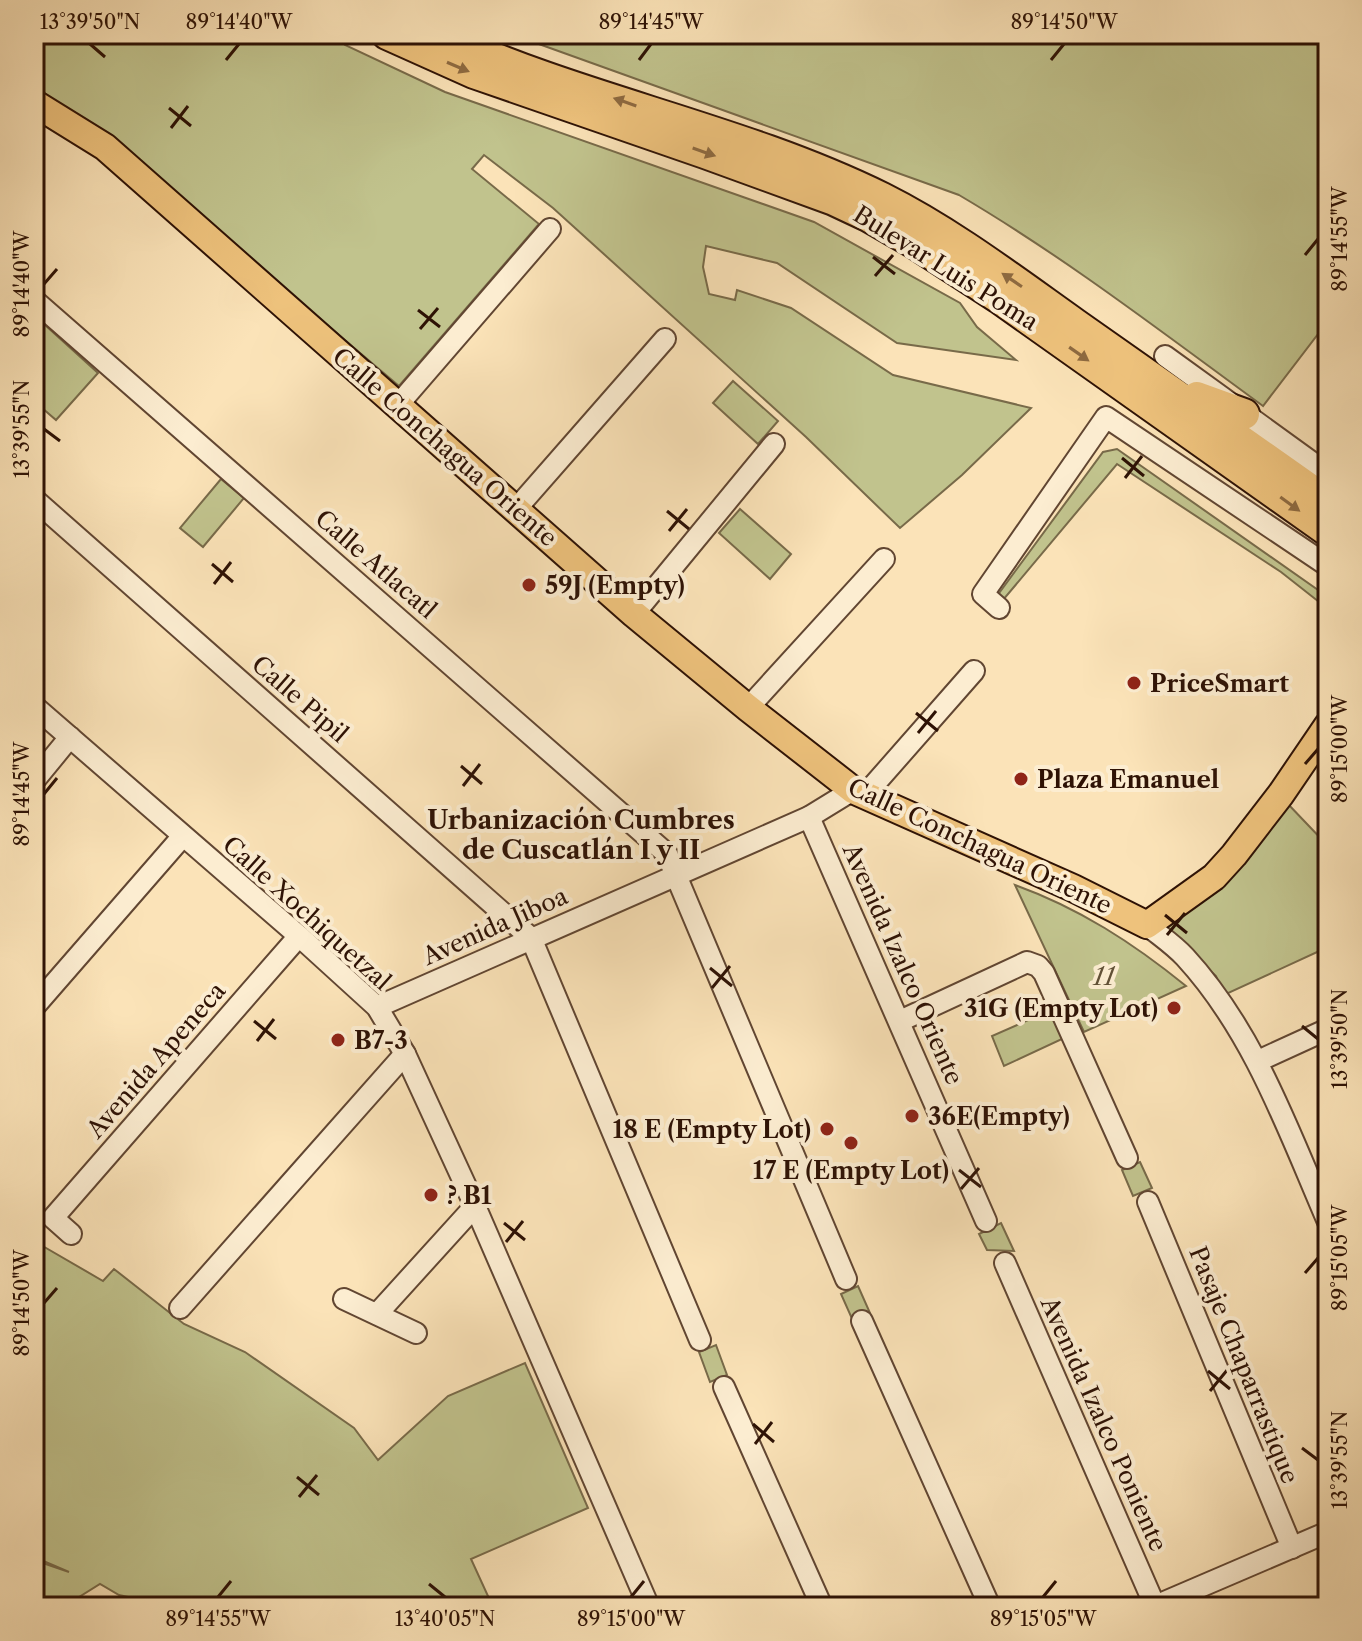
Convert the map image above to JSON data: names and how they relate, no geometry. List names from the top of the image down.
{
  "streets": {
    "highway": ["Bulevar Luis Poma"],
    "main road": ["Calle Conchagua Oriente"],
    "street": [
      "Calle Atlacatl",
      "Calle Pipil",
      "Calle Xochiquetzal",
      "Avenida Jiboa",
      "Avenida Izalco Oriente",
      "Avenida Apeneca",
      "Pasaje Chaparrastique",
      "Avenida Izalco Poniente"
    ]
  },
  "crossings": [
    ["Calle Conchagua Oriente", "Avenida Jiboa"],
    ["Calle Atlacatl", "Avenida Jiboa"],
    ["Calle Pipil", "Avenida Jiboa"],
    ["Calle Xochiquetzal", "Avenida Jiboa"],
    ["Calle Xochiquetzal", "Avenida Apeneca"],
    ["Avenida Jiboa", "Avenida Izalco Oriente"]
  ],
  "districts": ["Urbanización Cumbres de Cuscatlán I y II"],
  "parks": ["11"],
  "places": [
    "59J (Empty)",
    "PriceSmart",
    "Plaza Emanuel",
    "31G (Empty Lot)",
    "B7-3",
    "36E(Empty)",
    "18 E (Empty Lot)",
    "17 E (Empty Lot)",
    "? B1"
  ],
  "coordinates": [
    "13°39'50\"N",
    "89°14'40\"W",
    "89°14'45\"W",
    "89°14'50\"W",
    "89°14'55\"W",
    "13°39'55\"N",
    "89°15'00\"W",
    "89°15'05\"W",
    "13°40'05\"N"
  ]
}
